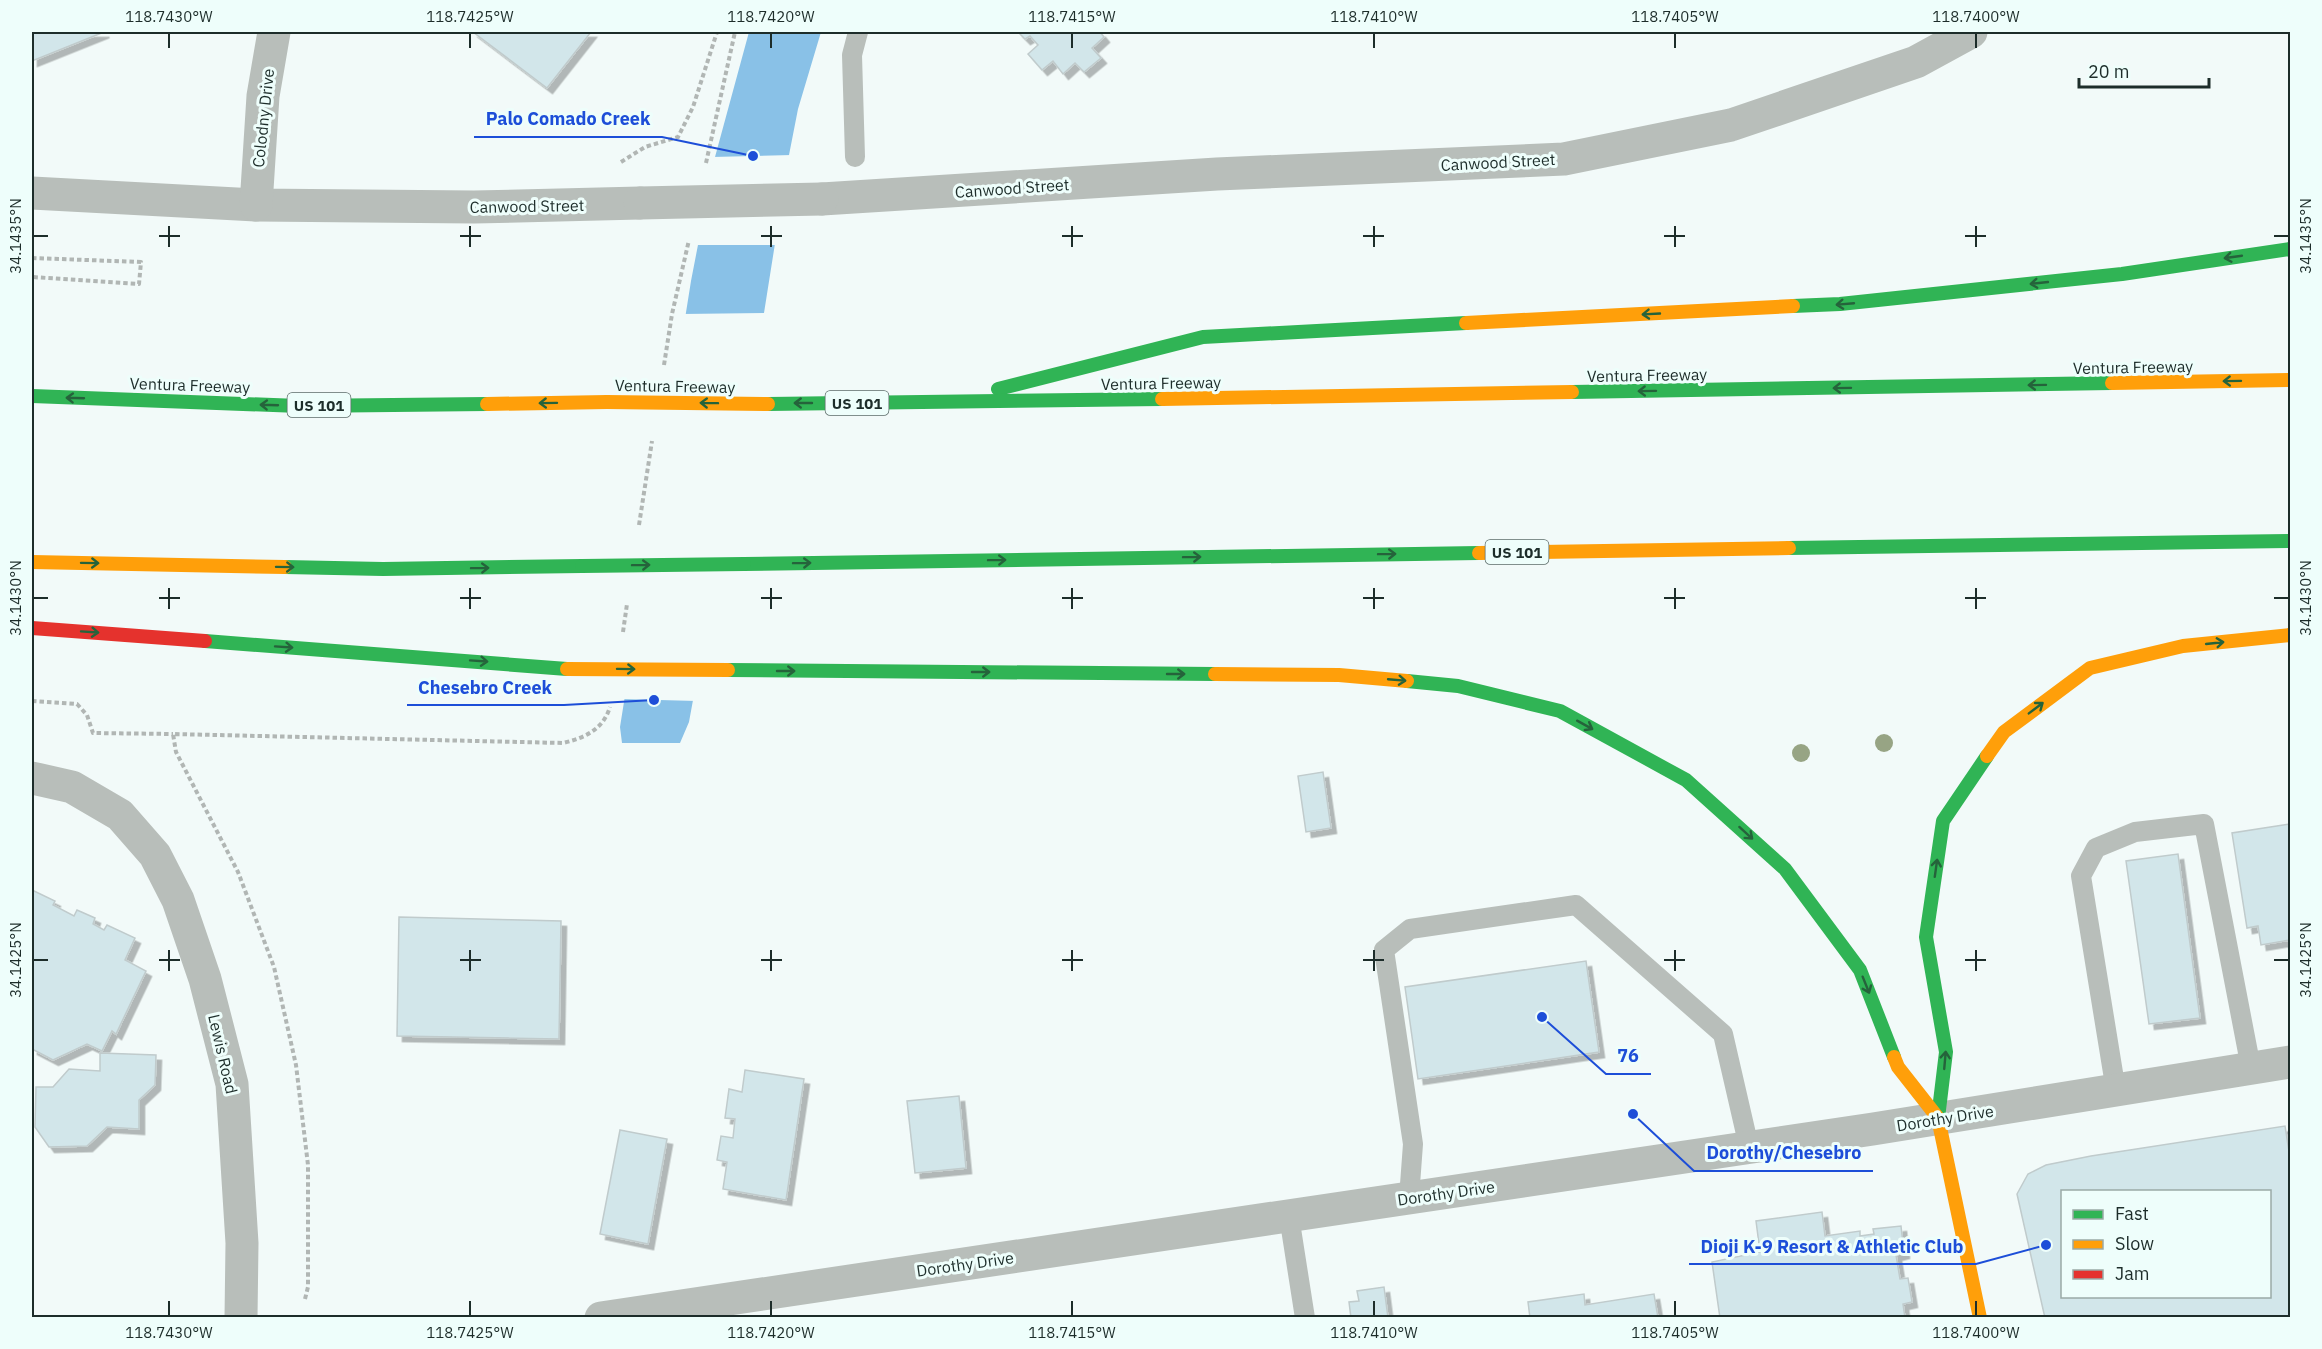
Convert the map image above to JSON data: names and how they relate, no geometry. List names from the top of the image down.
{
  "streets": {
    "main road": ["Ventura Freeway", "US 101"],
    "street": [
      "Colodny Drive",
      "Canwood Street",
      "Lewis Road",
      "Dorothy Drive"
    ]
  },
  "crossings": [
    ["Colodny Drive", "Canwood Street"]
  ],
  "places": [
    "Palo Comado Creek",
    "Chesebro Creek",
    "76",
    "Dorothy/Chesebro",
    "Dioji K-9 Resort & Athletic Club"
  ],
  "legend": ["Fast", "Slow", "Jam"],
  "scale_bar": "20 m",
  "coordinates": [
    "118.7430°W",
    "118.7425°W",
    "118.7420°W",
    "118.7415°W",
    "118.7410°W",
    "118.7405°W",
    "118.7400°W",
    "34.1435°N",
    "34.1430°N",
    "34.1425°N"
  ]
}
